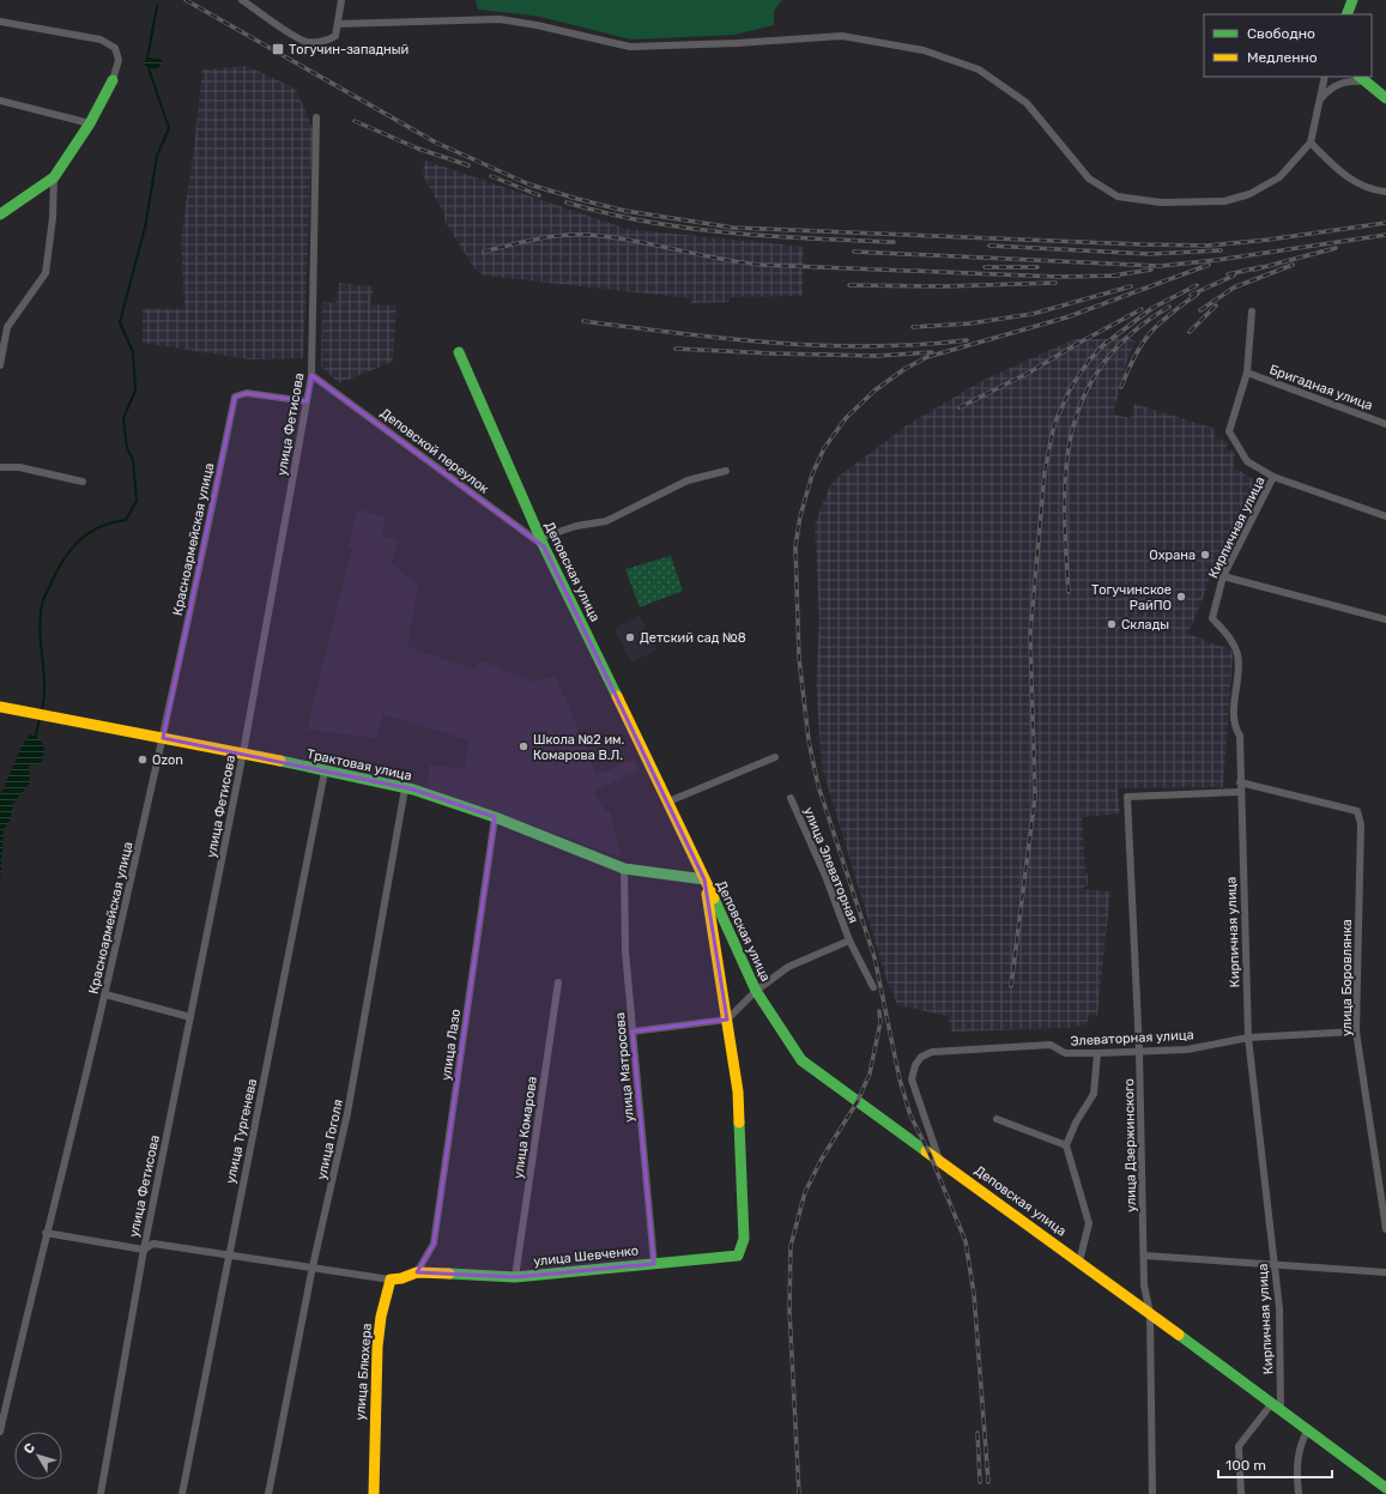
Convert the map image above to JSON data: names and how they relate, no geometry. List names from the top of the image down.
{
  "streets": {
    "street": [
      "Бригадная улица",
      "улица Фетисова",
      "Деповской переулок",
      "Кирпичная улица",
      "Красноармейская улица",
      "Деповская улица",
      "Трактовая улица",
      "улица Элеваторная",
      "улица Боровлянка",
      "Элеваторная улица",
      "улица Лазо",
      "улица Матросова",
      "улица Комарова",
      "улица Тургенева",
      "улица Гоголя",
      "улица Дзержинского",
      "улица Шевченко",
      "улица Блюхера"
    ]
  },
  "crossings": [
    ["улица Фетисова", "Деповской переулок"],
    ["улица Фетисова", "Красноармейская улица"],
    ["улица Фетисова", "Трактовая улица"],
    ["Деповской переулок", "Деповская улица"],
    ["Кирпичная улица", "Деповская улица"],
    ["Кирпичная улица", "улица Боровлянка"],
    ["Кирпичная улица", "Элеваторная улица"],
    ["Кирпичная улица", "улица Дзержинского"],
    ["Красноармейская улица", "Трактовая улица"],
    ["Деповская улица", "Трактовая улица"],
    ["Деповская улица", "Элеваторная улица"],
    ["Деповская улица", "улица Дзержинского"],
    ["Деповская улица", "улица Шевченко"],
    ["Трактовая улица", "улица Лазо"],
    ["Трактовая улица", "улица Матросова"],
    ["Трактовая улица", "улица Тургенева"],
    ["Трактовая улица", "улица Гоголя"],
    ["улица Боровлянка", "Элеваторная улица"],
    ["Элеваторная улица", "улица Дзержинского"],
    ["улица Лазо", "улица Шевченко"],
    ["улица Матросова", "улица Шевченко"],
    ["улица Комарова", "улица Шевченко"]
  ],
  "places": {
    "transit": ["Тогучин-западный"],
    "other": [
      "Охрана",
      "Тогучинское РайПО",
      "Склады",
      "Детский сад №8",
      "Школа №2 им. Комарова В.Л.",
      "Ozon"
    ]
  },
  "legend": ["Свободно", "Медленно"],
  "scale_bar": "100 m",
  "north": "top left"
}
